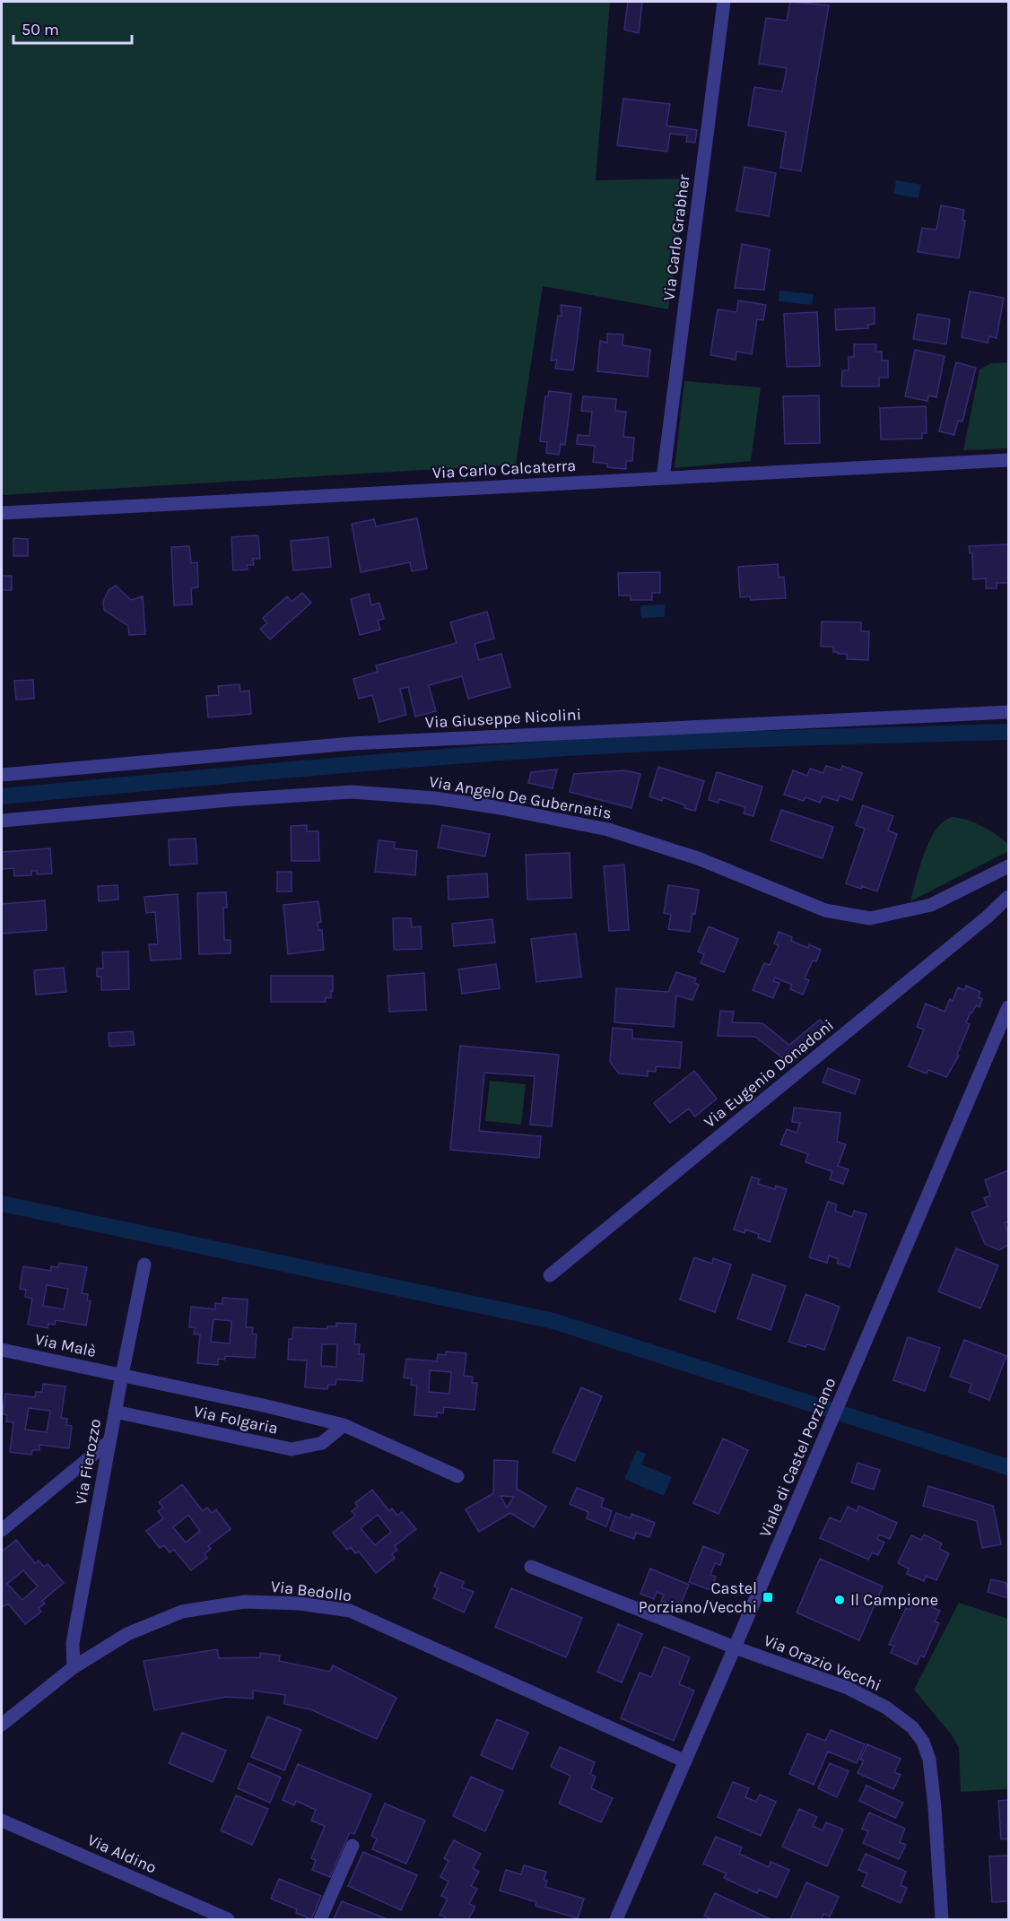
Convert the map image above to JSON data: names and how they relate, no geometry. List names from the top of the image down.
{
  "streets": {
    "street": [
      "Via Carlo Grabher",
      "Via Carlo Calcaterra",
      "Via Giuseppe Nicolini",
      "Via Angelo De Gubernatis",
      "Via Eugenio Donadoni",
      "Via Malè",
      "Via Folgaria",
      "Viale di Castel Porziano",
      "Via Fierozzo",
      "Via Bedollo",
      "Via Orazio Vecchi",
      "Via Aldino"
    ]
  },
  "crossings": [
    ["Via Carlo Grabher", "Via Carlo Calcaterra"],
    ["Via Malè", "Via Folgaria"],
    ["Via Malè", "Via Fierozzo"],
    ["Via Folgaria", "Via Fierozzo"],
    ["Viale di Castel Porziano", "Via Bedollo"],
    ["Viale di Castel Porziano", "Via Orazio Vecchi"],
    ["Via Fierozzo", "Via Bedollo"]
  ],
  "places": {
    "transit": ["Castel Porziano/Vecchi"],
    "other": ["Il Campione"]
  },
  "scale_bar": "50 m"
}
